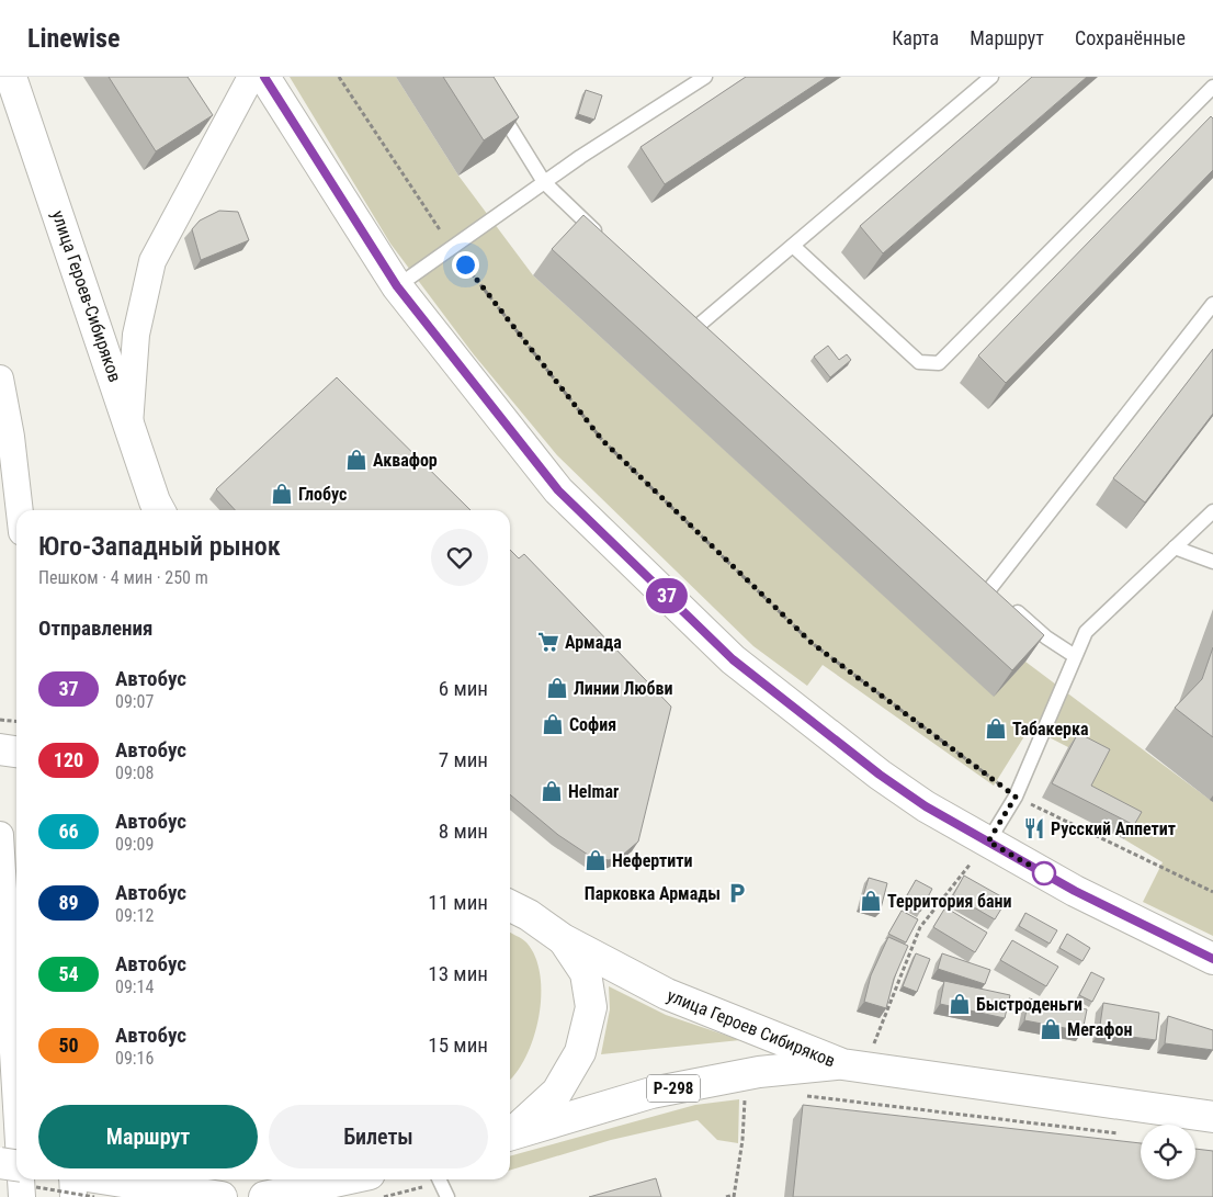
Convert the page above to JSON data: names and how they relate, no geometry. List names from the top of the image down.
{
  "streets": {
    "main road": ["улица Героев-Сибиряков", "улица Героев Сибиряков", "Р-298"]
  },
  "crossings": [
    ["улица Героев Сибиряков", "Р-298"]
  ],
  "places": {
    "shop": [
      "Аквафор",
      "Глобус",
      "Линии Любви",
      "София",
      "Табакерка",
      "Helmar",
      "Нефертити",
      "Территория бани",
      "Быстроденьги",
      "Мегафон"
    ],
    "supermarket": ["Армада"],
    "restaurant": ["Русский Аппетит"],
    "parking": ["Парковка Армады"]
  },
  "lines": ["bus line 37"],
  "page": {
    "header": "Linewise",
    "nav": ["Карта", "Маршрут", "Сохранённые"],
    "on_map": "37",
    "heading": [
      ["Юго-Западный рынок", "Пешком · 4 мин · 250 m"],
      "Отправления"
    ],
    "list": [
      {
        "mark": "37",
        "name": "Автобус",
        "note": "09:07",
        "value": "6 мин"
      },
      {
        "mark": "120",
        "name": "Автобус",
        "note": "09:08",
        "value": "7 мин"
      },
      {
        "mark": "66",
        "name": "Автобус",
        "note": "09:09",
        "value": "8 мин"
      },
      {
        "mark": "89",
        "name": "Автобус",
        "note": "09:12",
        "value": "11 мин"
      },
      {
        "mark": "54",
        "name": "Автобус",
        "note": "09:14",
        "value": "13 мин"
      },
      {
        "mark": "50",
        "name": "Автобус",
        "note": "09:16",
        "value": "15 мин"
      }
    ],
    "buttons": ["Маршрут", "Билеты"]
  }
}
